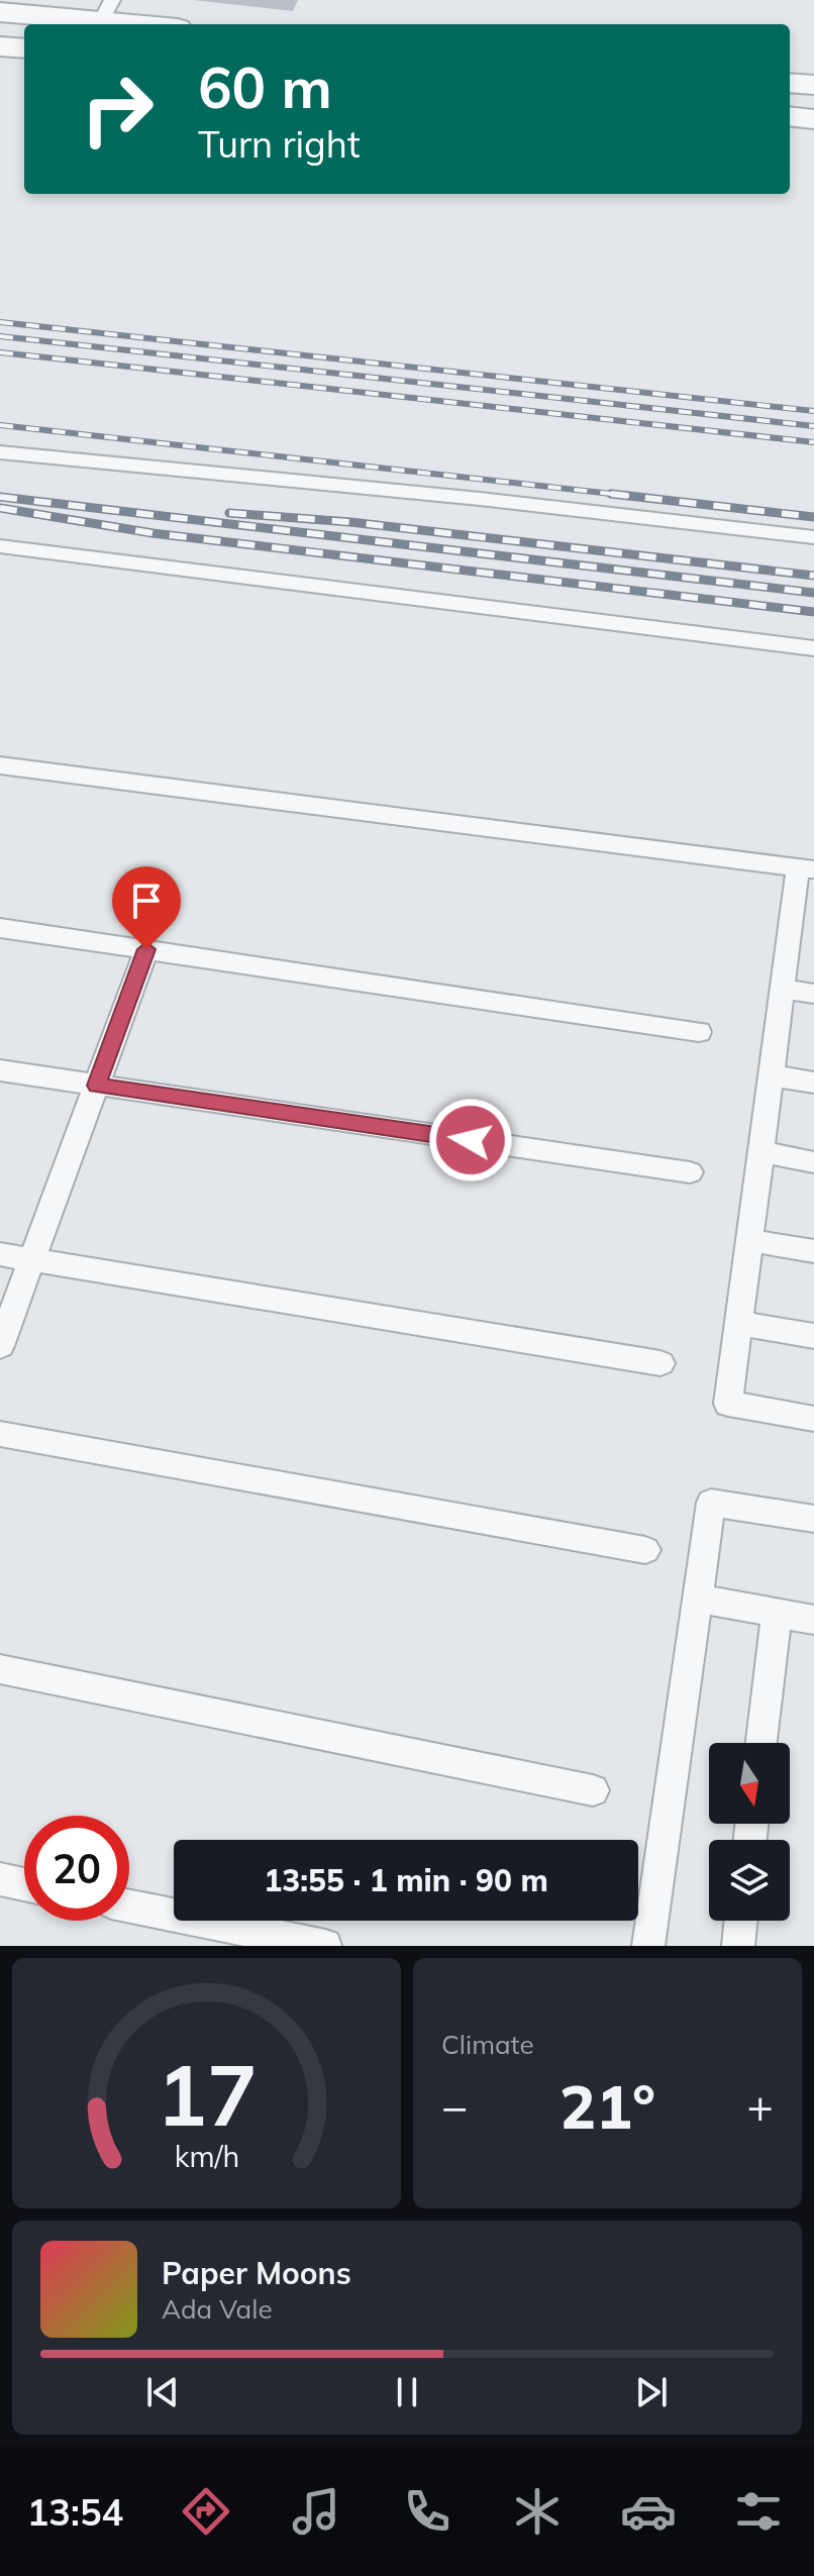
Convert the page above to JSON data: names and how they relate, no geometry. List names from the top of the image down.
{
  "north": "bottom",
  "page": {
    "turn": ["60 m", "Turn right"],
    "limit": "20",
    "trip": "13:55 · 1 min · 90 m",
    "tile": "Climate",
    "heat": ["−", "21°", "+"],
    "song": ["Paper Moons", "Ada Vale"],
    "tabs": "13:54",
    "gauge": ["17", "km/h"]
  }
}
